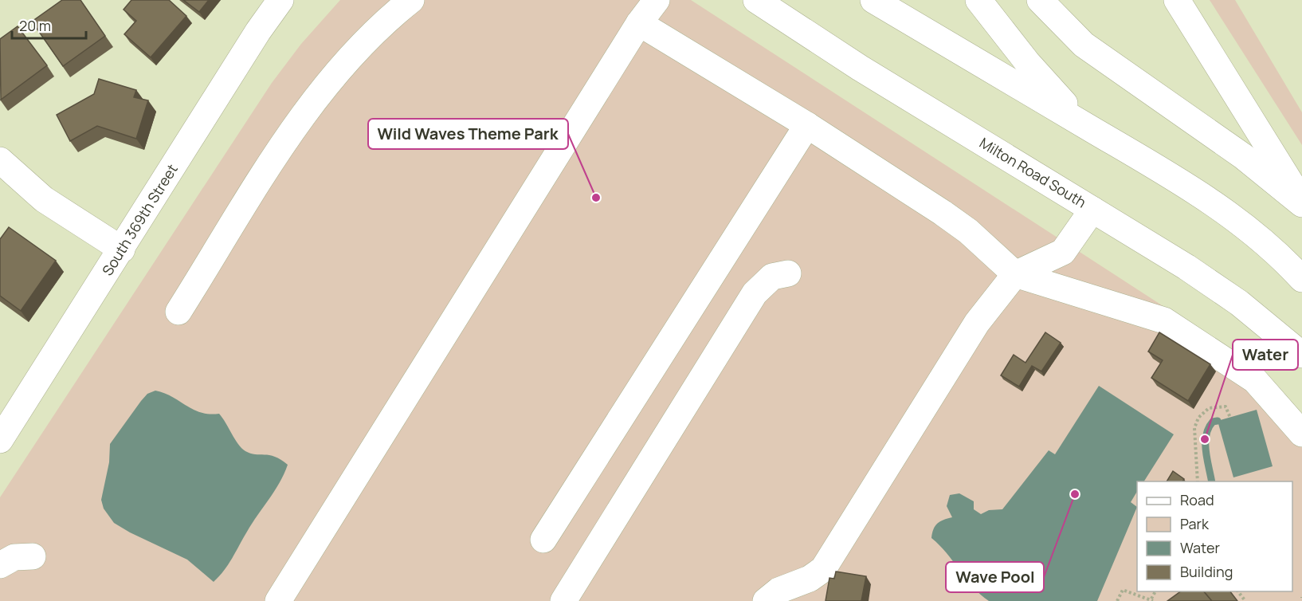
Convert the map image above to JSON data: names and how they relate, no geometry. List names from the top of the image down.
{
  "streets": {
    "street": ["Milton Road South", "South 369th Street"]
  },
  "places": ["Wild Waves Theme Park", "Water", "Wave Pool"],
  "legend": [
    "Road",
    "Park",
    "Water",
    "Building"
  ],
  "scale_bar": "20 m"
}
